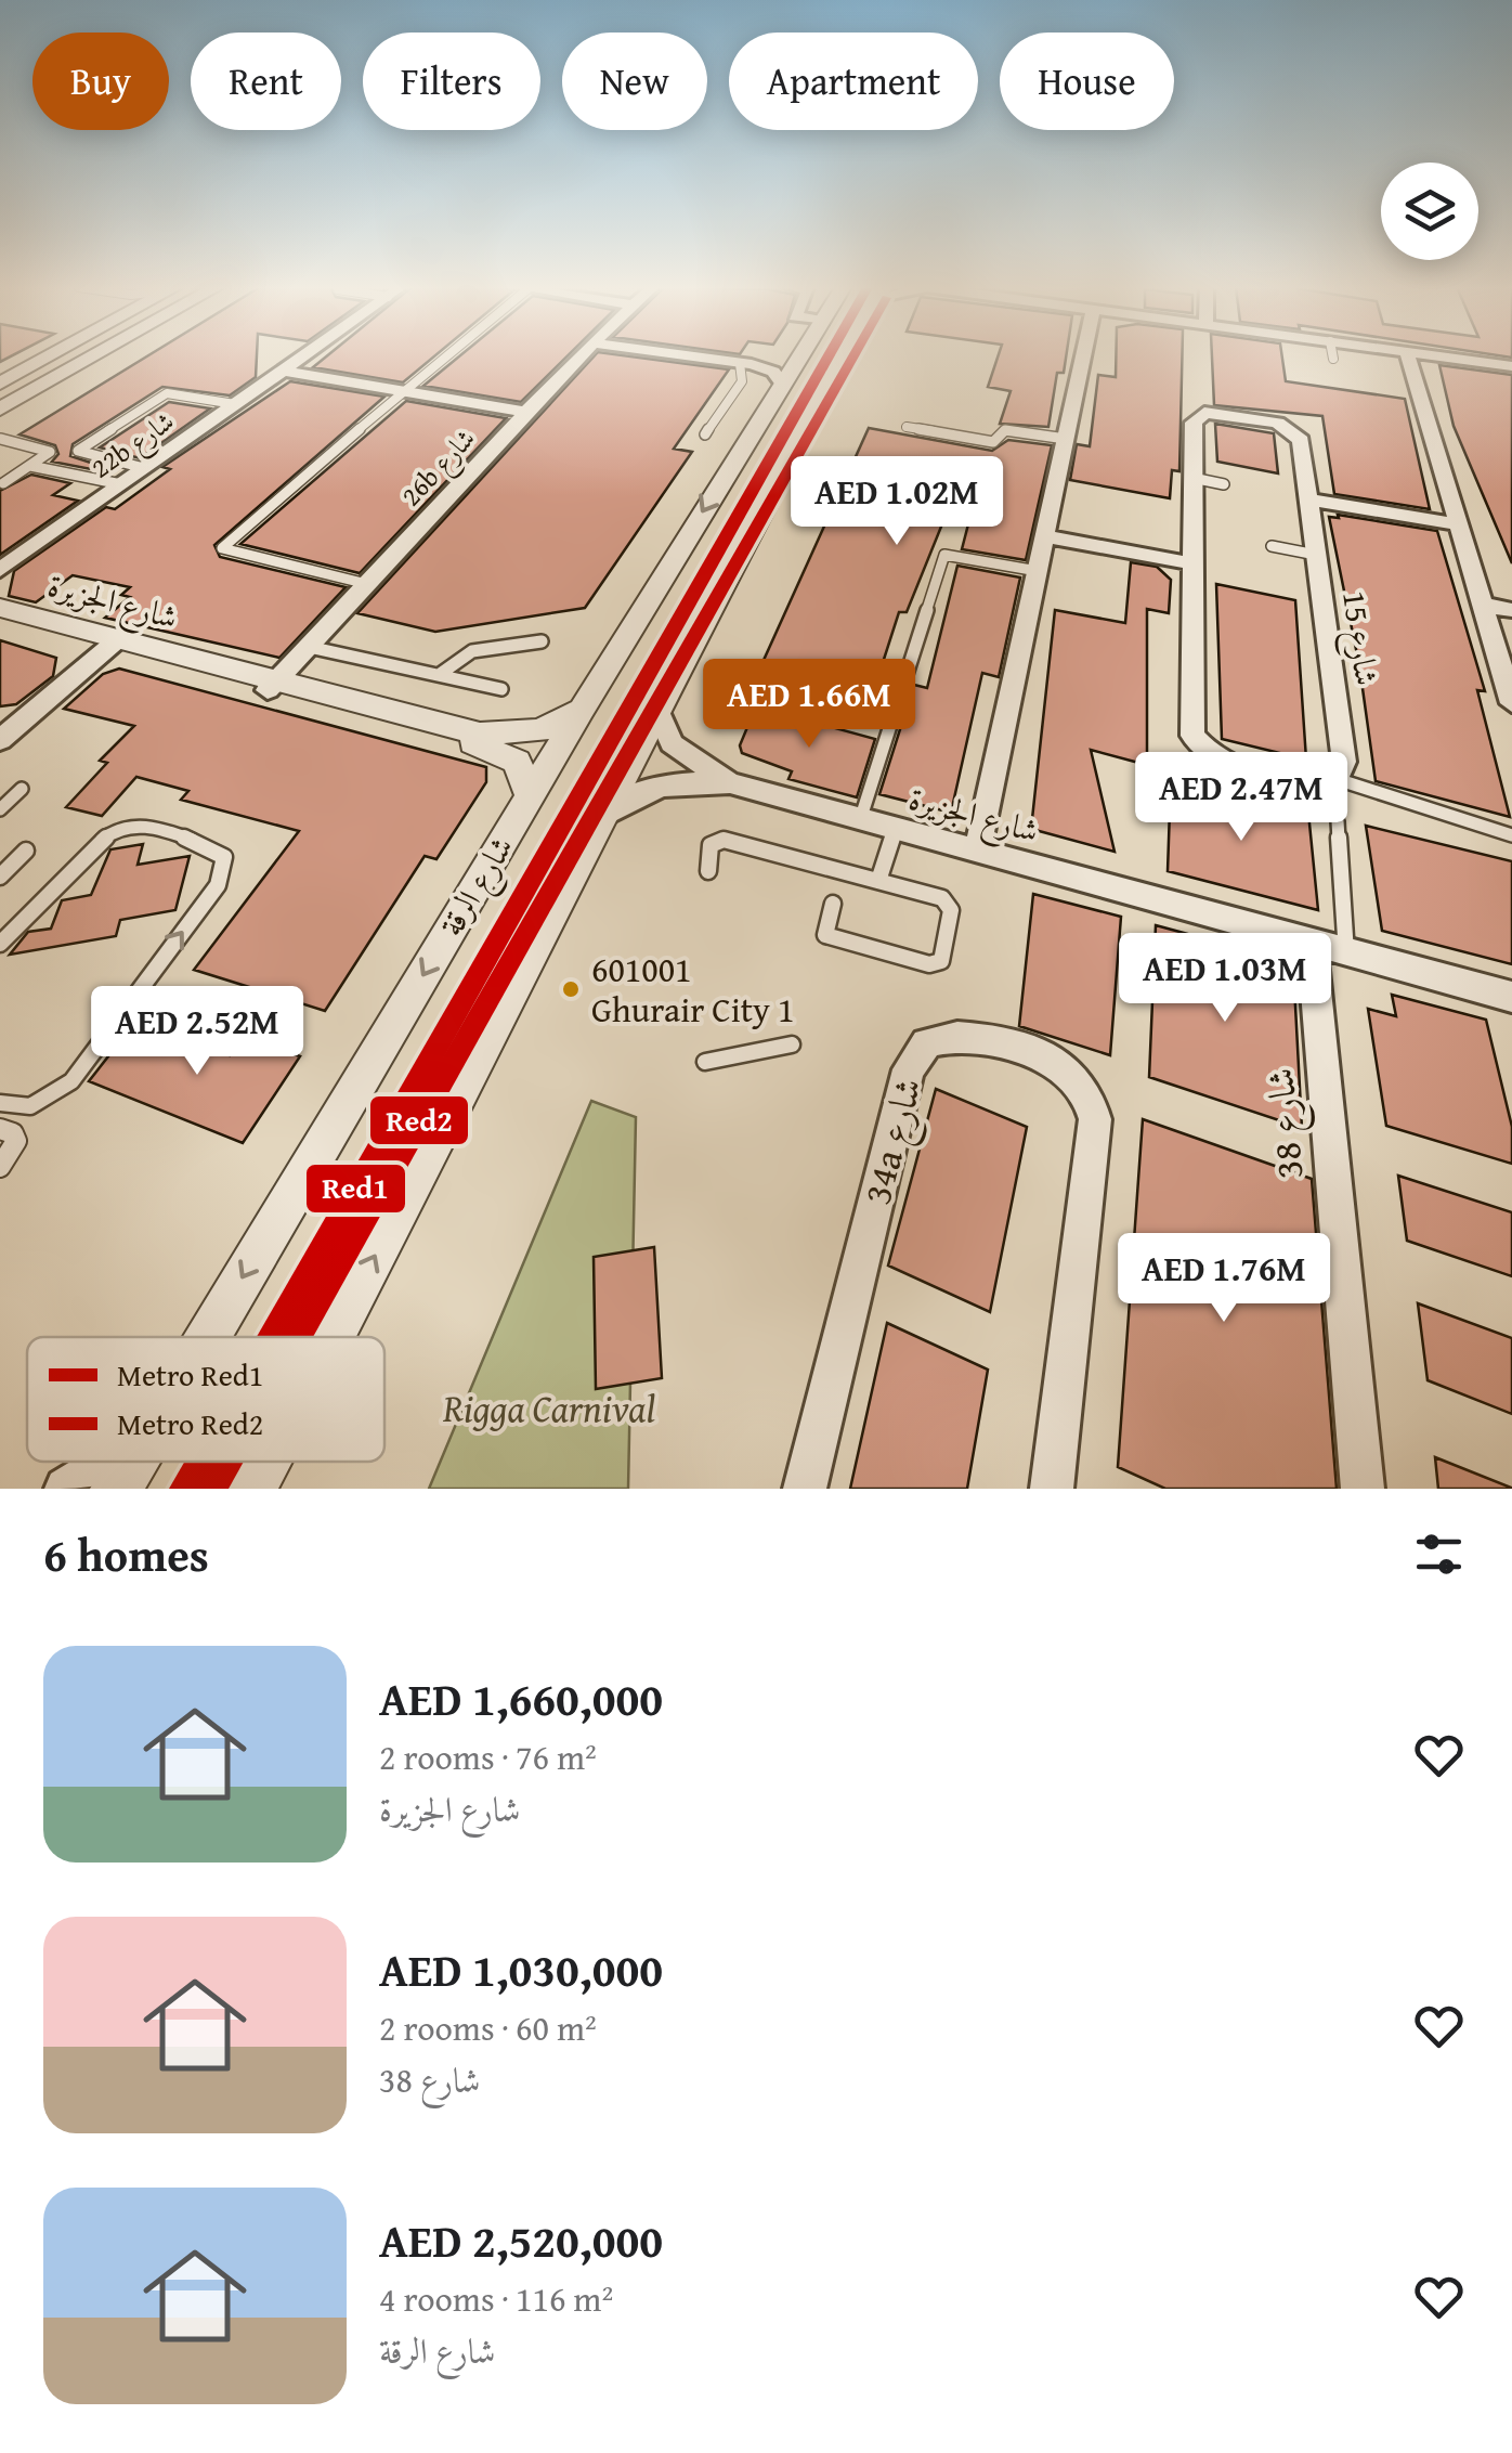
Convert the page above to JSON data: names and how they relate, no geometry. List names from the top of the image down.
{
  "streets": {
    "street": [
      "22b شارع",
      "26b شارع",
      "شارع الجزيرة",
      "شارع 15",
      "شارع الرقة",
      "شارع 38",
      "34a شارع"
    ]
  },
  "crossings": [
    ["26b شارع", "شارع الجزيرة"],
    ["شارع الجزيرة", "شارع الرقة"],
    ["شارع الجزيرة", "شارع 38"]
  ],
  "parks": ["Rigga Carnival"],
  "places": ["601001 Ghurair City 1"],
  "lines": ["metro line Red1", "metro line Red2"],
  "legend": ["Metro Red1", "Metro Red2"],
  "page": {
    "chip": [
      "Buy",
      "Rent",
      "Filters",
      "New",
      "Apartment",
      "House"
    ],
    "price": [
      "AED 1.02M",
      "AED 1.66M",
      "AED 2.47M",
      "AED 1.03M",
      "AED 2.52M",
      "AED 1.76M"
    ],
    "heading": "6 homes",
    "list": [
      {
        "name": "AED 1,660,000",
        "note": "2 rooms · 76 m² · شارع الجزيرة"
      },
      {
        "name": "AED 1,030,000",
        "note": "2 rooms · 60 m² · شارع 38"
      },
      {
        "name": "AED 2,520,000",
        "note": "4 rooms · 116 m² · شارع الرقة"
      }
    ]
  }
}
